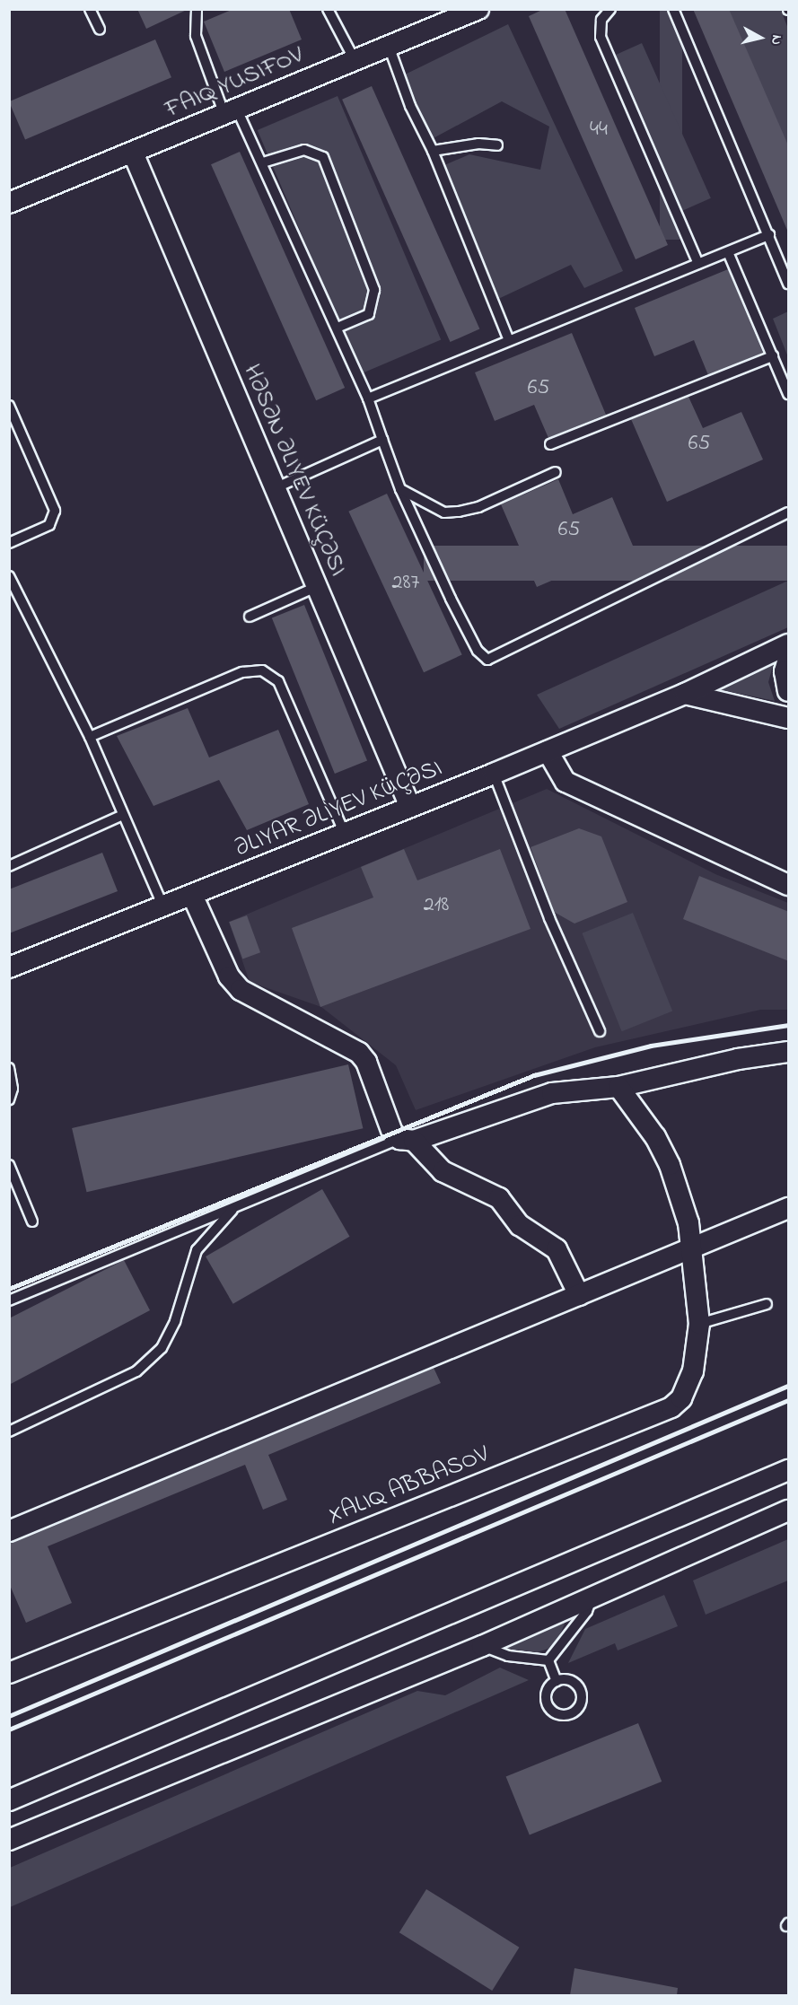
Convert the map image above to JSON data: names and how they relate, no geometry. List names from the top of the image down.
{
  "streets": {
    "street": ["FAIQ YUSIFOV", "HƏSƏN ƏLIYEV KÜÇƏSI", "ƏLIYAR ƏLIYEV KÜÇƏSI"]
  },
  "crossings": [
    ["FAIQ YUSIFOV", "HƏSƏN ƏLIYEV KÜÇƏSI"],
    ["HƏSƏN ƏLIYEV KÜÇƏSI", "ƏLIYAR ƏLIYEV KÜÇƏSI"]
  ],
  "house_numbers": [
    "44",
    "65",
    "65",
    "65",
    "287",
    "218"
  ],
  "north": "right"
}
